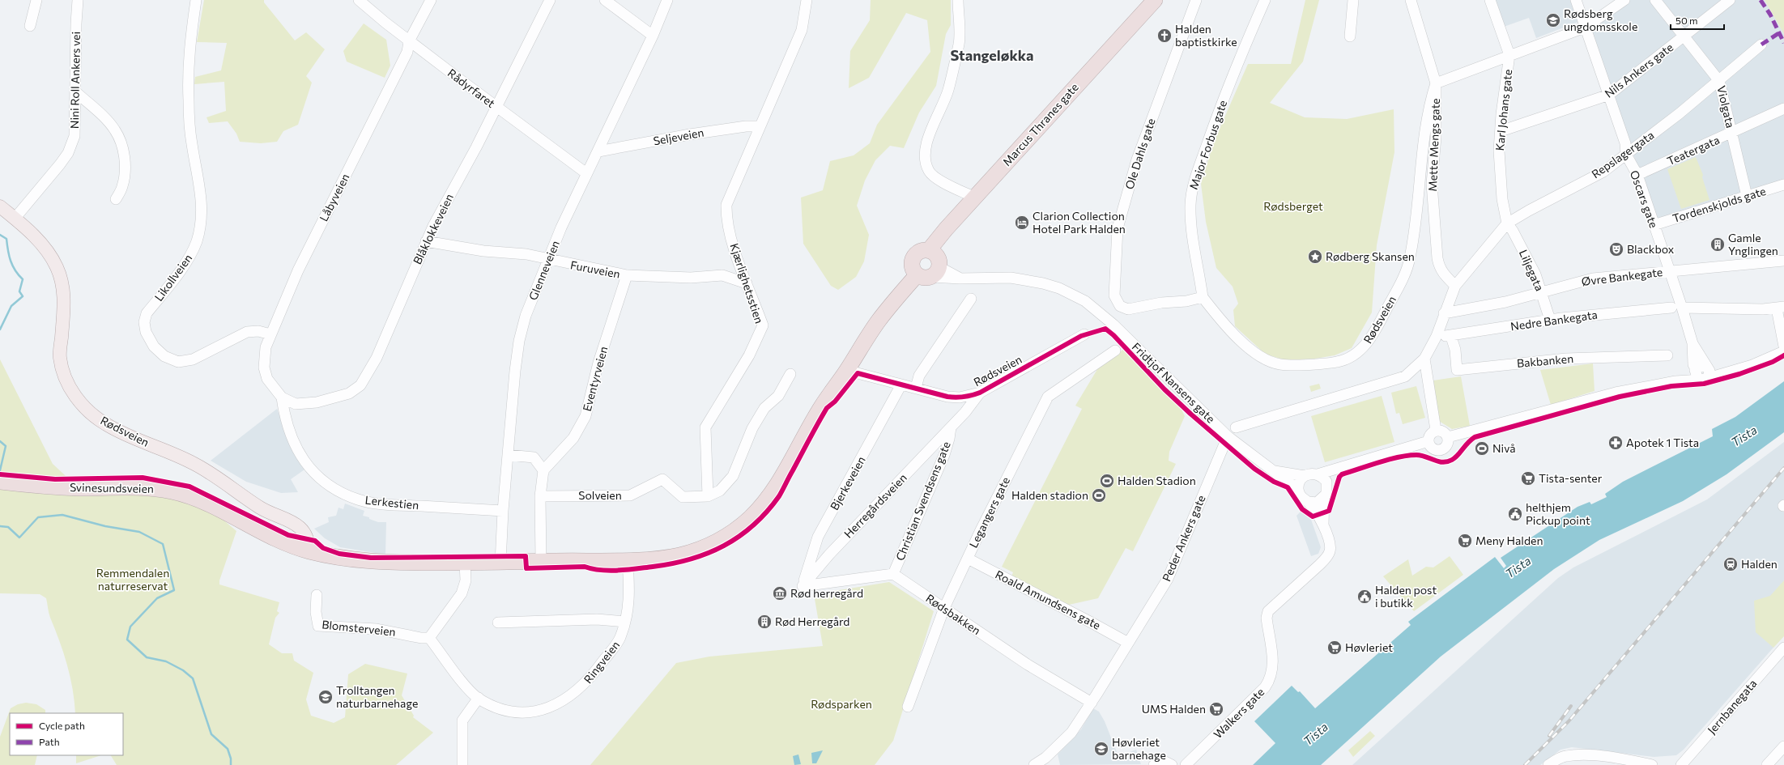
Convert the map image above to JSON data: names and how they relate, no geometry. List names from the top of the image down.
{
  "streets": {
    "highway": ["Marcus Thranes gate", "Svinesundsveien"],
    "main road": ["Rødsveien"],
    "street": [
      "Nils Ankers gate",
      "Nini Roll Ankers vei",
      "Rådyrfaret",
      "Violgata",
      "Karl Johans gate",
      "Seljeveien",
      "Major Forbus gate",
      "Mette Mengs gate",
      "Teatergata",
      "Ole Dahls gate",
      "Repslagergata",
      "Låbyveien",
      "Oscars gate",
      "Tordenskjolds gate",
      "Blåklokkeveien",
      "Furuveien",
      "Glenneveien",
      "Liljegata",
      "Øvre Bankegate",
      "Likollveien",
      "Kjærlighetsstien",
      "Nedre Bankegata",
      "Bakbanken",
      "Eventyrveien",
      "Fridtjof Nansens gate",
      "Bjerkeveien",
      "Solveien",
      "Christian Svendsens gate",
      "Lerkestien",
      "Herregårdsveien",
      "Legangers gate",
      "Peder Ankers gate",
      "Roald Amundsens gate",
      "Rødsbakken",
      "Blomsterveien",
      "Ringveien",
      "Jernbanegata",
      "Walkers gate"
    ]
  },
  "crossings": [
    ["Nils Ankers gate", "Violgata"],
    ["Nils Ankers gate", "Karl Johans gate"],
    ["Nils Ankers gate", "Oscars gate"],
    ["Nini Roll Ankers vei", "Rødsveien"],
    ["Rådyrfaret", "Låbyveien"],
    ["Rådyrfaret", "Blåklokkeveien"],
    ["Rådyrfaret", "Glenneveien"],
    ["Violgata", "Teatergata"],
    ["Violgata", "Repslagergata"],
    ["Violgata", "Tordenskjolds gate"],
    ["Karl Johans gate", "Repslagergata"],
    ["Karl Johans gate", "Liljegata"],
    ["Marcus Thranes gate", "Fridtjof Nansens gate"],
    ["Seljeveien", "Glenneveien"],
    ["Seljeveien", "Kjærlighetsstien"],
    ["Major Forbus gate", "Ole Dahls gate"],
    ["Major Forbus gate", "Rødsveien"],
    ["Mette Mengs gate", "Repslagergata"],
    ["Mette Mengs gate", "Rødsveien"],
    ["Teatergata", "Oscars gate"],
    ["Ole Dahls gate", "Rødsveien"],
    ["Repslagergata", "Oscars gate"],
    ["Repslagergata", "Liljegata"],
    ["Repslagergata", "Øvre Bankegate"],
    ["Repslagergata", "Nedre Bankegata"],
    ["Låbyveien", "Blåklokkeveien"],
    ["Låbyveien", "Likollveien"],
    ["Låbyveien", "Lerkestien"],
    ["Oscars gate", "Tordenskjolds gate"],
    ["Oscars gate", "Øvre Bankegate"],
    ["Oscars gate", "Nedre Bankegata"],
    ["Blåklokkeveien", "Furuveien"],
    ["Blåklokkeveien", "Lerkestien"],
    ["Furuveien", "Glenneveien"],
    ["Furuveien", "Kjærlighetsstien"],
    ["Furuveien", "Eventyrveien"],
    ["Glenneveien", "Lerkestien"],
    ["Liljegata", "Øvre Bankegate"],
    ["Liljegata", "Nedre Bankegata"],
    ["Kjærlighetsstien", "Solveien"],
    ["Rødsveien", "Bjerkeveien"],
    ["Rødsveien", "Svinesundsveien"],
    ["Rødsveien", "Christian Svendsens gate"],
    ["Rødsveien", "Herregårdsveien"],
    ["Nedre Bankegata", "Bakbanken"],
    ["Fridtjof Nansens gate", "Peder Ankers gate"],
    ["Fridtjof Nansens gate", "Walkers gate"],
    ["Bjerkeveien", "Herregårdsveien"],
    ["Christian Svendsens gate", "Herregårdsveien"],
    ["Christian Svendsens gate", "Rødsbakken"],
    ["Legangers gate", "Roald Amundsens gate"],
    ["Legangers gate", "Rødsbakken"],
    ["Peder Ankers gate", "Roald Amundsens gate"],
    ["Peder Ankers gate", "Rødsbakken"],
    ["Blomsterveien", "Ringveien"]
  ],
  "districts": ["Stangeløkka"],
  "water": ["Tista"],
  "parks": ["Rødsberget", "Remmendalen naturreservat", "Rødsparken"],
  "places": {
    "school or university": ["Rødsberg ungdomsskole", "Trolltangen naturbarnehage", "Høvleriet barnehage"],
    "church": ["Halden baptistkirke"],
    "hotel": ["Clarion Collection Hotel Park Halden"],
    "building": ["Gamle Ynglingen", "Rød Herregård"],
    "theatre": ["Blackbox"],
    "place": ["Rødberg Skansen"],
    "pharmacy": ["Apotek 1 Tista"],
    "sports": ["Nivå", "Halden Stadion", "Halden stadion"],
    "supermarket": [
      "Tista-senter",
      "Meny Halden",
      "Høvleriet",
      "UMS Halden"
    ],
    "public building": ["helthjem Pickup point", "Halden post i butikk"],
    "station": ["Halden"],
    "museum": ["Rød herregård"]
  },
  "legend": ["Cycle path", "Path"],
  "scale_bar": "50 m"
}
